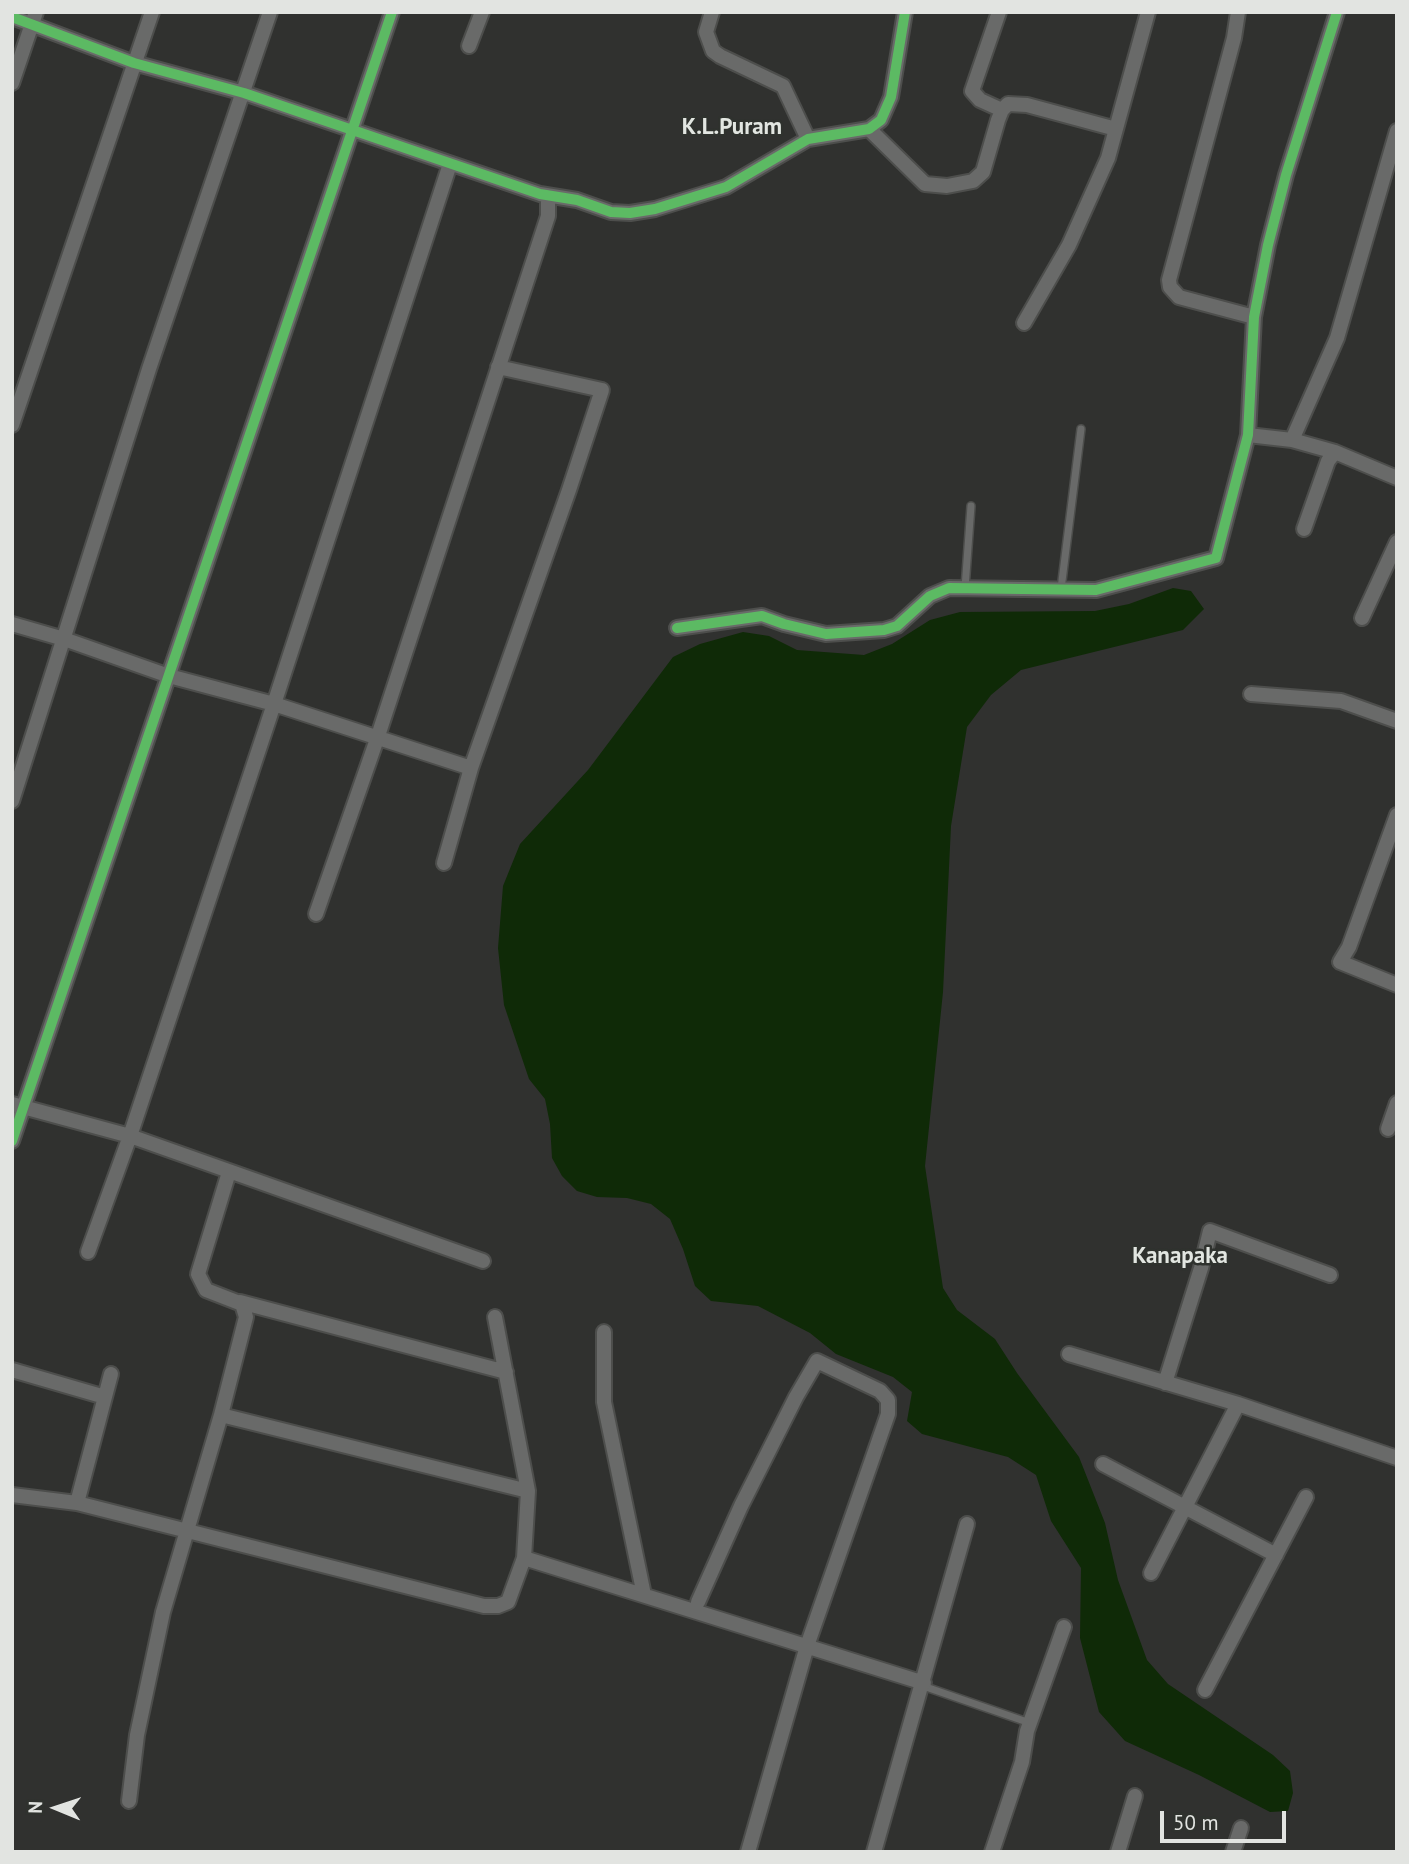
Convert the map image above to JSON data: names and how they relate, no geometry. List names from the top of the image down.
{
  "districts": ["K.L.Puram", "Kanapaka"],
  "scale_bar": "50 m",
  "north": "left"
}
